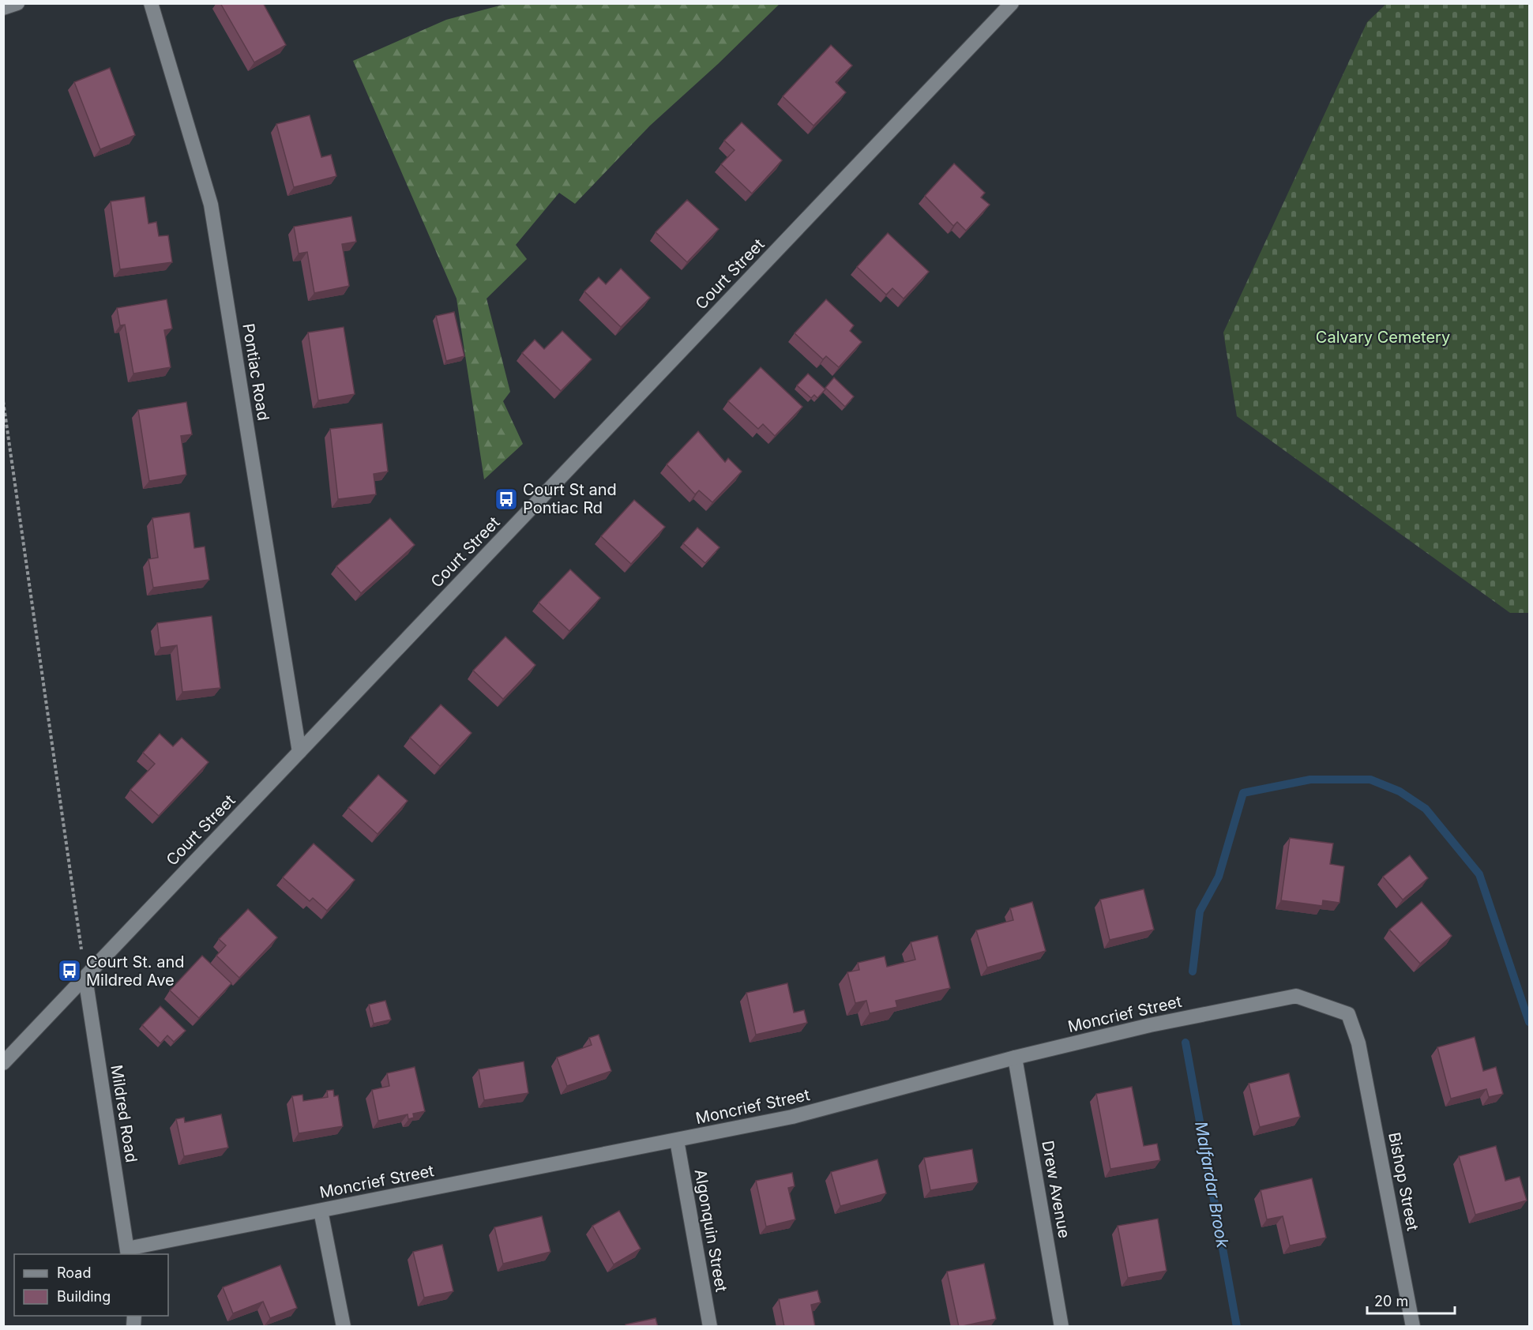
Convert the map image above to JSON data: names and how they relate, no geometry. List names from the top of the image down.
{
  "streets": {
    "street": [
      "Court Street",
      "Pontiac Road",
      "Moncrief Street",
      "Mildred Road",
      "Bishop Street",
      "Drew Avenue",
      "Algonquin Street"
    ]
  },
  "crossings": [
    ["Court Street", "Pontiac Road"],
    ["Court Street", "Mildred Road"],
    ["Moncrief Street", "Mildred Road"],
    ["Moncrief Street", "Bishop Street"],
    ["Moncrief Street", "Drew Avenue"],
    ["Moncrief Street", "Algonquin Street"]
  ],
  "water": ["Malfardar Brook"],
  "parks": ["Calvary Cemetery"],
  "places": {
    "bus stop": ["Court St and Pontiac Rd", "Court St. and Mildred Ave"]
  },
  "legend": ["Road", "Building"],
  "scale_bar": "20 m"
}
